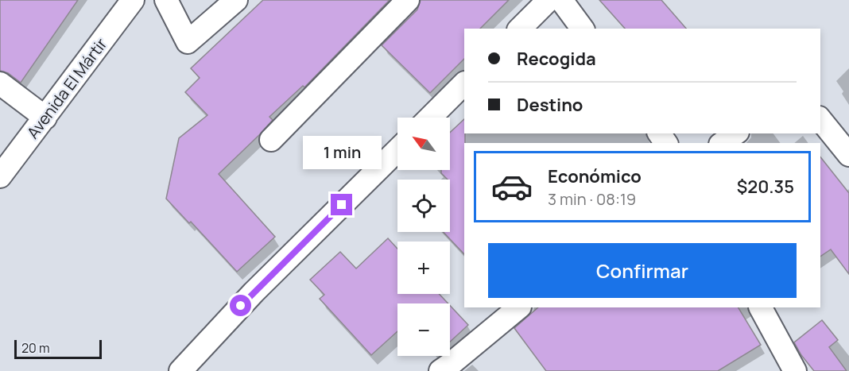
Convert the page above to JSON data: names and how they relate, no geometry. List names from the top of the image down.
{
  "streets": {
    "street": ["Avenida El Mártir"]
  },
  "scale_bar": "20 m",
  "north": "top left",
  "page": {
    "banner": ["Recogida", "Destino"],
    "map_buttons": ["+", "−"],
    "bubble": "1 min",
    "list": [
      {
        "name": "Económico",
        "note": "3 min · 08:19",
        "value": "$20.35"
      }
    ],
    "buttons": "Confirmar",
    "scale": "20 m"
  }
}
